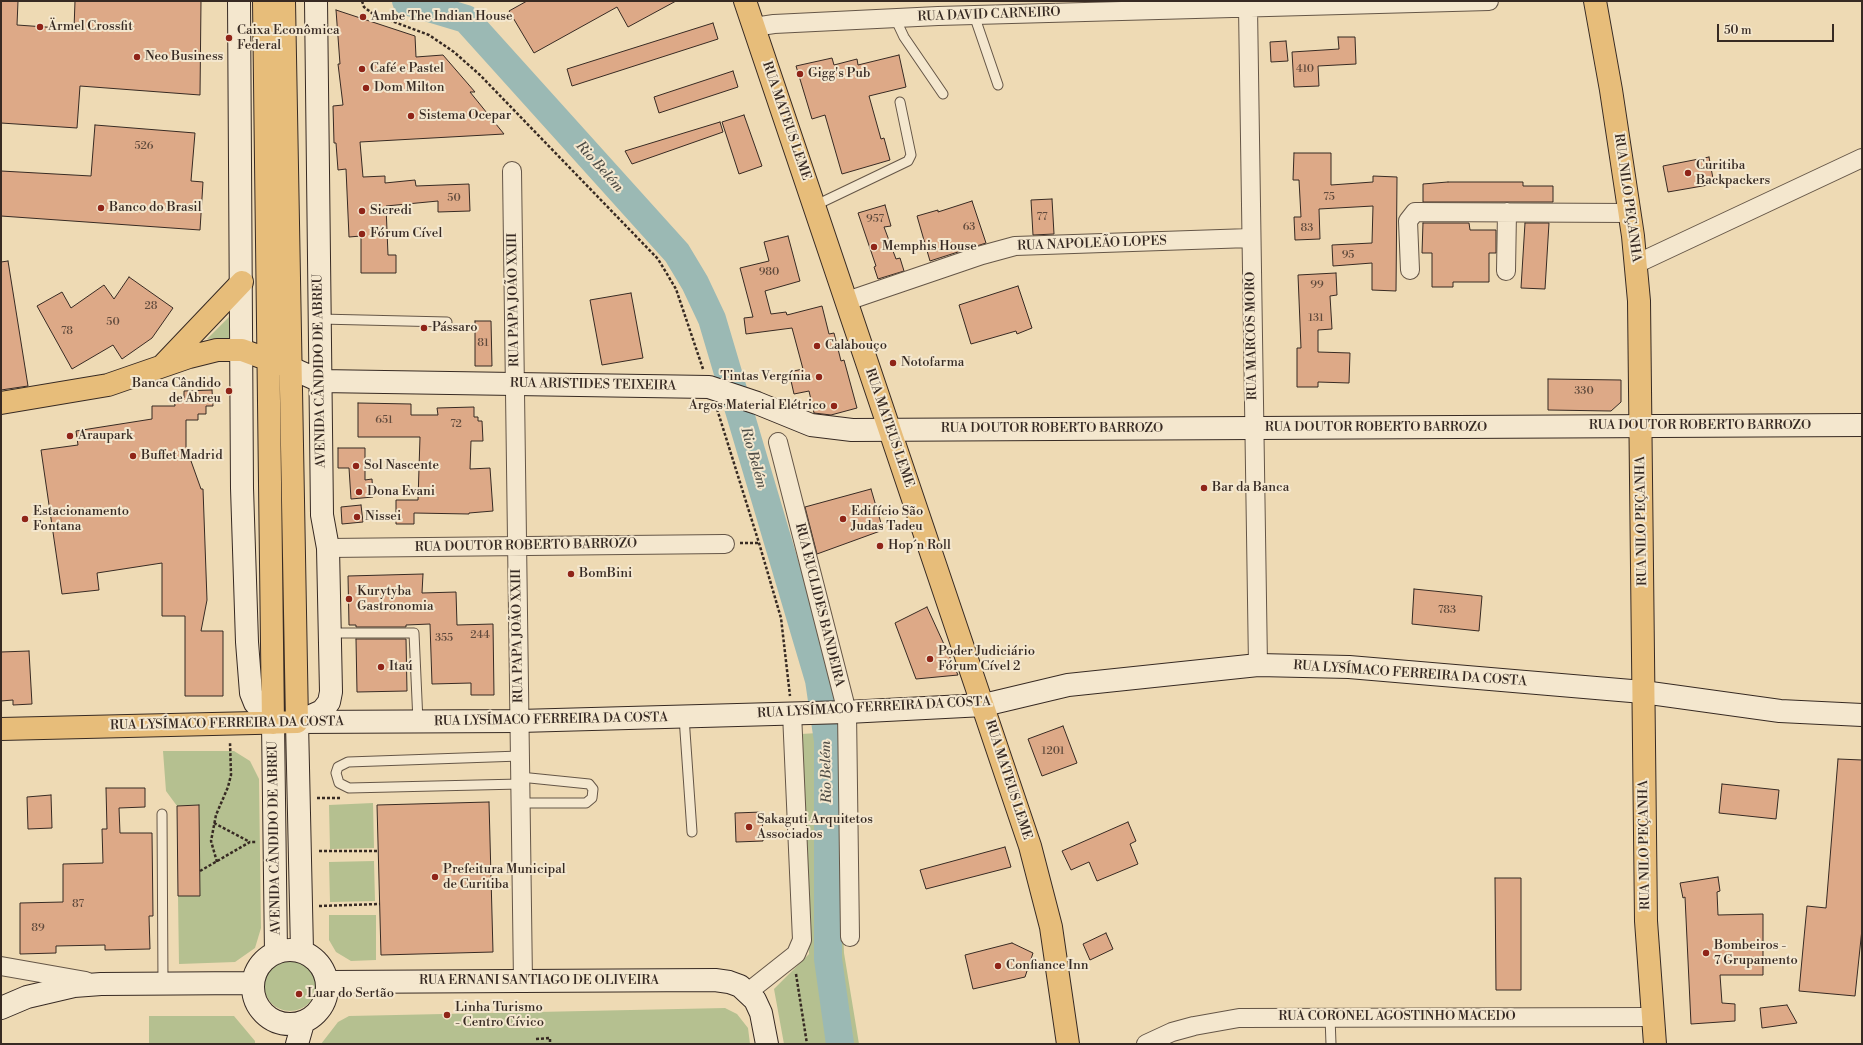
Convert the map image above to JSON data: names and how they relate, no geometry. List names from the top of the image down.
{
  "streets": {
    "main road": [
      "RUA MATEUS LEME",
      "RUA NILO PEÇANHA",
      "AVENIDA CÂNDIDO DE ABREU",
      "RUA ARISTIDES TEIXEIRA",
      "RUA DOUTOR ROBERTO BARROZO",
      "RUA LYSÍMACO FERREIRA DA COSTA",
      "RUA ERNANI SANTIAGO DE OLIVEIRA"
    ],
    "street": [
      "RUA DAVID CARNEIRO",
      "RUA NAPOLEÃO LOPES",
      "RUA PAPA JOÃO XXIII",
      "RUA MARCOS MORO",
      "RUA EUCLIDES BANDEIRA",
      "RUA CORONEL AGOSTINHO MACEDO"
    ]
  },
  "crossings": [
    ["RUA DAVID CARNEIRO", "RUA MATEUS LEME"],
    ["RUA DAVID CARNEIRO", "RUA MARCOS MORO"],
    ["RUA MATEUS LEME", "RUA NAPOLEÃO LOPES"],
    ["RUA MATEUS LEME", "RUA ARISTIDES TEIXEIRA"],
    ["RUA MATEUS LEME", "RUA DOUTOR ROBERTO BARROZO"],
    ["RUA MATEUS LEME", "RUA LYSÍMACO FERREIRA DA COSTA"],
    ["RUA NILO PEÇANHA", "RUA DOUTOR ROBERTO BARROZO"],
    ["RUA NILO PEÇANHA", "RUA LYSÍMACO FERREIRA DA COSTA"],
    ["RUA NILO PEÇANHA", "RUA CORONEL AGOSTINHO MACEDO"],
    ["RUA NAPOLEÃO LOPES", "RUA MARCOS MORO"],
    ["RUA PAPA JOÃO XXIII", "RUA ARISTIDES TEIXEIRA"],
    ["RUA PAPA JOÃO XXIII", "RUA DOUTOR ROBERTO BARROZO"],
    ["RUA PAPA JOÃO XXIII", "RUA LYSÍMACO FERREIRA DA COSTA"],
    ["RUA PAPA JOÃO XXIII", "RUA ERNANI SANTIAGO DE OLIVEIRA"],
    ["RUA MARCOS MORO", "RUA DOUTOR ROBERTO BARROZO"],
    ["RUA MARCOS MORO", "RUA LYSÍMACO FERREIRA DA COSTA"],
    ["AVENIDA CÂNDIDO DE ABREU", "RUA ARISTIDES TEIXEIRA"],
    ["AVENIDA CÂNDIDO DE ABREU", "RUA DOUTOR ROBERTO BARROZO"],
    ["AVENIDA CÂNDIDO DE ABREU", "RUA LYSÍMACO FERREIRA DA COSTA"],
    ["AVENIDA CÂNDIDO DE ABREU", "RUA ERNANI SANTIAGO DE OLIVEIRA"],
    ["RUA ARISTIDES TEIXEIRA", "RUA DOUTOR ROBERTO BARROZO"],
    ["RUA EUCLIDES BANDEIRA", "RUA LYSÍMACO FERREIRA DA COSTA"]
  ],
  "water": ["Rio Belém"],
  "places": [
    "Ambe The Indian House",
    "Ärmel Crossfit",
    "Caixa Econômica Federal",
    "Neo Business",
    "Café e Pastel",
    "Gigg's Pub",
    "Dom Milton",
    "Sistema Ocepar",
    "Curitiba Backpackers",
    "Banco do Brasil",
    "Sicredi",
    "Fórum Cível",
    "Memphis House",
    "Pássaro",
    "Calabouço",
    "Notofarma",
    "Tintas Vergínia",
    "Banca Cândido de Abreu",
    "Argos Material Elétrico",
    "Araupark",
    "Buffet Madrid",
    "Sol Nascente",
    "Bar da Banca",
    "Dona Evani",
    "Nissei",
    "Estacionamento Fontana",
    "Edifício São Judas Tadeu",
    "Hop´n Roll",
    "BomBini",
    "Kurytyba Gastronomia",
    "Poder Judiciário Fórum Cível 2",
    "Itaú",
    "Sakaguti Arquitetos Associados",
    "Prefeitura Municipal de Curitiba",
    "Bombeiros - 7 Grupamento",
    "Confiance Inn",
    "Luar do Sertão",
    "Linha Turismo - Centro Cívico"
  ],
  "house_numbers": [
    "410",
    "526",
    "75",
    "50",
    "77",
    "957",
    "63",
    "83",
    "95",
    "980",
    "99",
    "28",
    "131",
    "50",
    "78",
    "81",
    "330",
    "651",
    "72",
    "783",
    "244",
    "355",
    "1201",
    "87",
    "89"
  ],
  "scale_bar": "50 m"
}
